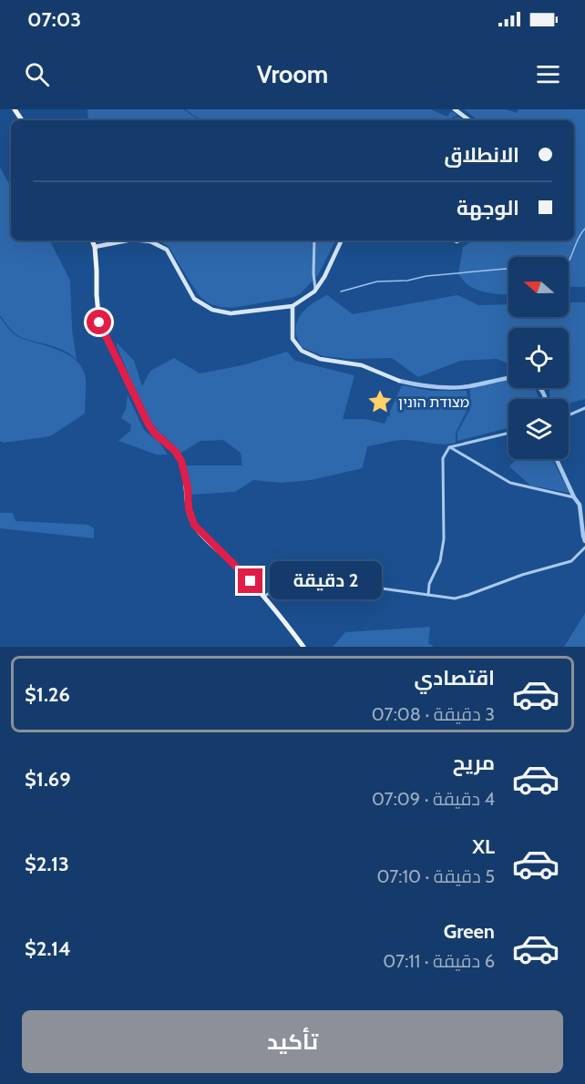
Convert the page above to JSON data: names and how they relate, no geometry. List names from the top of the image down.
{
  "places": {
    "place": ["מצודת הונין"]
  },
  "north": "left",
  "page": {
    "status": "07:03",
    "header": "Vroom",
    "banner": ["الانطلاق", "الوجهة"],
    "bubble": "2 دقيقة",
    "list": [
      {
        "name": "اقتصادي",
        "note": "3 دقيقة · 07:08",
        "value": "$1.26"
      },
      {
        "name": "مريح",
        "note": "4 دقيقة · 07:09",
        "value": "$1.69"
      },
      {
        "name": "XL",
        "note": "5 دقيقة · 07:10",
        "value": "$2.13"
      },
      {
        "name": "Green",
        "note": "6 دقيقة · 07:11",
        "value": "$2.14"
      }
    ],
    "buttons": "تأكيد"
  }
}
